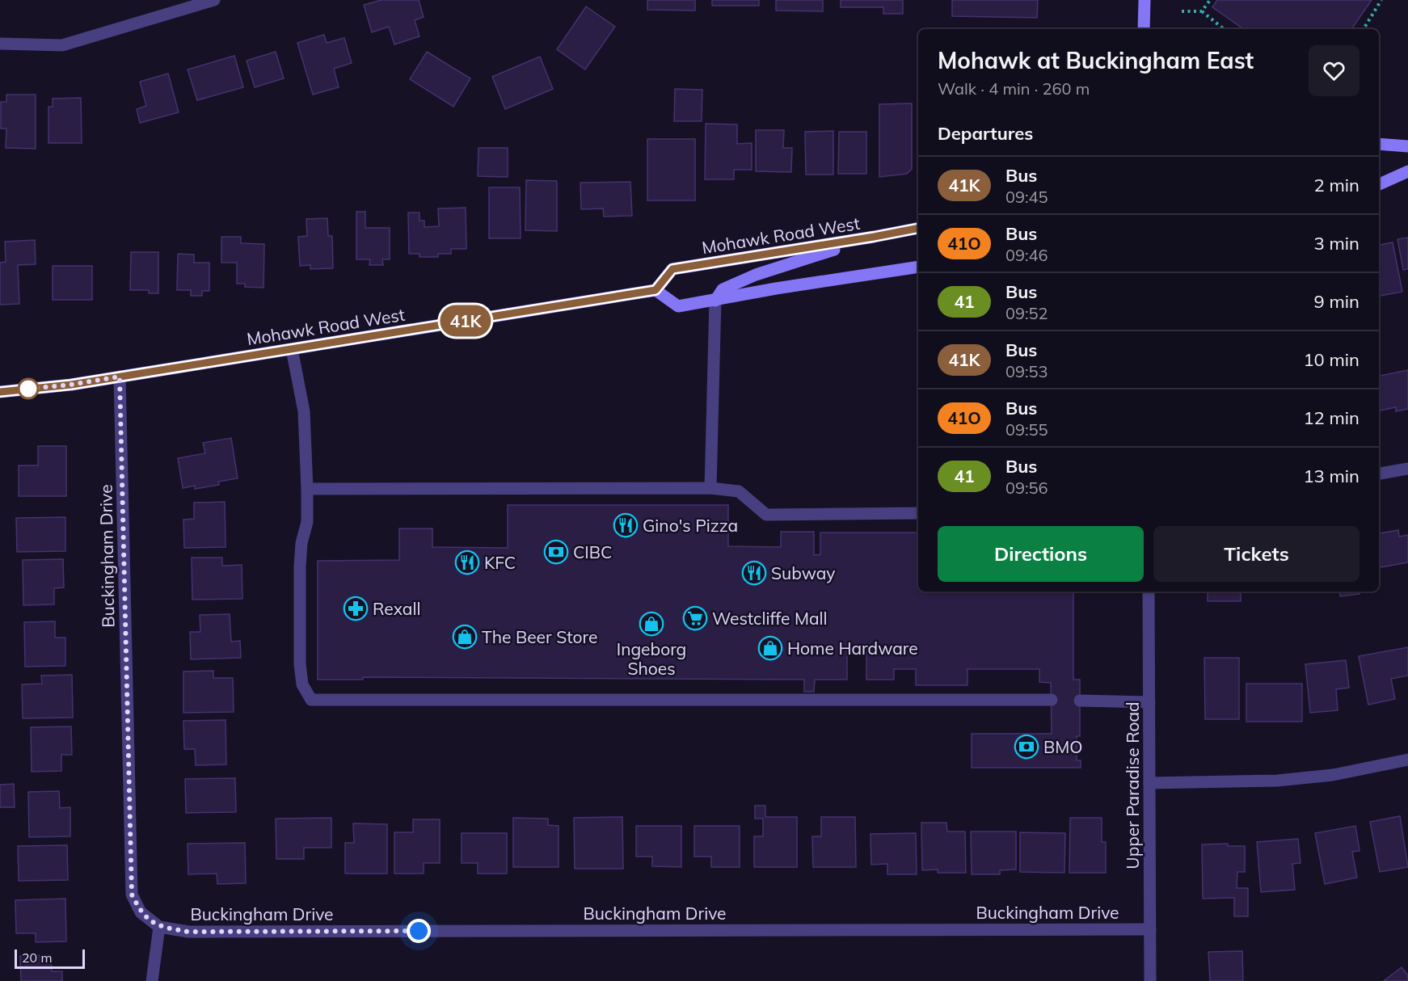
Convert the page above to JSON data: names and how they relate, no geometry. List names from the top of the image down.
{
  "streets": {
    "main road": ["Mohawk Road West"],
    "street": ["Buckingham Drive", "Upper Paradise Road"]
  },
  "crossings": [
    ["Mohawk Road West", "Buckingham Drive"],
    ["Buckingham Drive", "Upper Paradise Road"]
  ],
  "places": {
    "restaurant": ["Gino's Pizza", "KFC", "Subway"],
    "bank": ["CIBC", "BMO"],
    "pharmacy": ["Rexall"],
    "supermarket": ["Westcliffe Mall"],
    "shop": ["Ingeborg Shoes", "The Beer Store", "Home Hardware"]
  },
  "lines": ["bus line 41K"],
  "scale_bar": "20 m",
  "page": {
    "on_map": "41K",
    "heading": [
      ["Mohawk at Buckingham East", "Walk · 4 min · 260 m"],
      "Departures"
    ],
    "list": [
      {
        "mark": "41K",
        "name": "Bus",
        "note": "09:45",
        "value": "2 min"
      },
      {
        "mark": "41O",
        "name": "Bus",
        "note": "09:46",
        "value": "3 min"
      },
      {
        "mark": "41",
        "name": "Bus",
        "note": "09:52",
        "value": "9 min"
      },
      {
        "mark": "41K",
        "name": "Bus",
        "note": "09:53",
        "value": "10 min"
      },
      {
        "mark": "41O",
        "name": "Bus",
        "note": "09:55",
        "value": "12 min"
      },
      {
        "mark": "41",
        "name": "Bus",
        "note": "09:56",
        "value": "13 min"
      }
    ],
    "buttons": ["Directions", "Tickets"],
    "scale": "20 m"
  }
}
